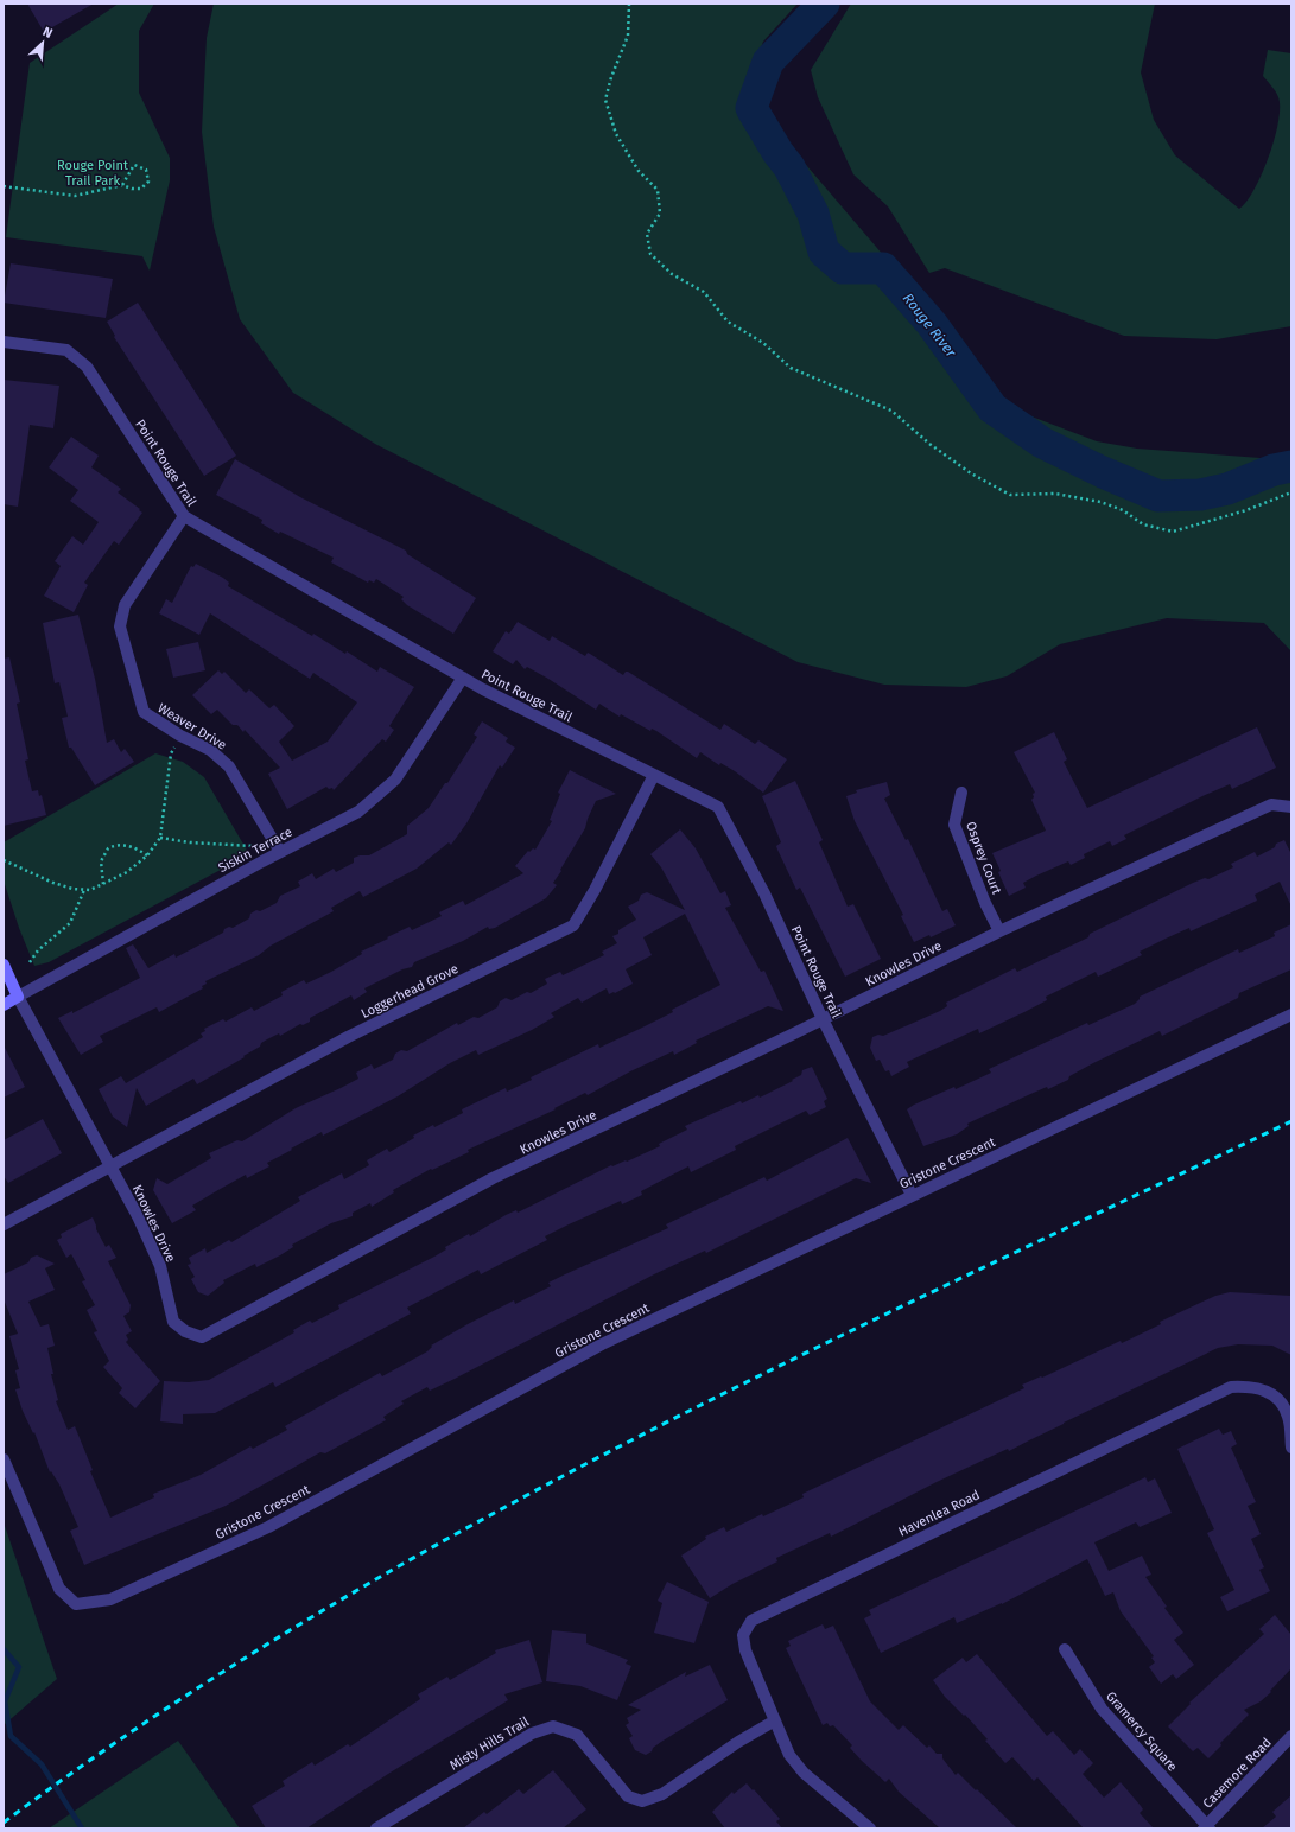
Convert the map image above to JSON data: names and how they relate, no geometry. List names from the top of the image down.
{
  "streets": {
    "street": [
      "Point Rouge Trail",
      "Weaver Drive",
      "Siskin Terrace",
      "Osprey Court",
      "Knowles Drive",
      "Loggerhead Grove",
      "Gristone Crescent",
      "Havenlea Road",
      "Gramercy Square",
      "Misty Hills Trail",
      "Casemore Road"
    ]
  },
  "crossings": [
    ["Point Rouge Trail", "Weaver Drive"],
    ["Point Rouge Trail", "Siskin Terrace"],
    ["Point Rouge Trail", "Knowles Drive"],
    ["Point Rouge Trail", "Loggerhead Grove"],
    ["Point Rouge Trail", "Gristone Crescent"],
    ["Weaver Drive", "Siskin Terrace"],
    ["Siskin Terrace", "Knowles Drive"],
    ["Osprey Court", "Knowles Drive"],
    ["Knowles Drive", "Loggerhead Grove"],
    ["Havenlea Road", "Misty Hills Trail"],
    ["Gramercy Square", "Casemore Road"]
  ],
  "water": ["Rouge River"],
  "parks": ["Rouge Point Trail Park"],
  "north": "top right"
}
